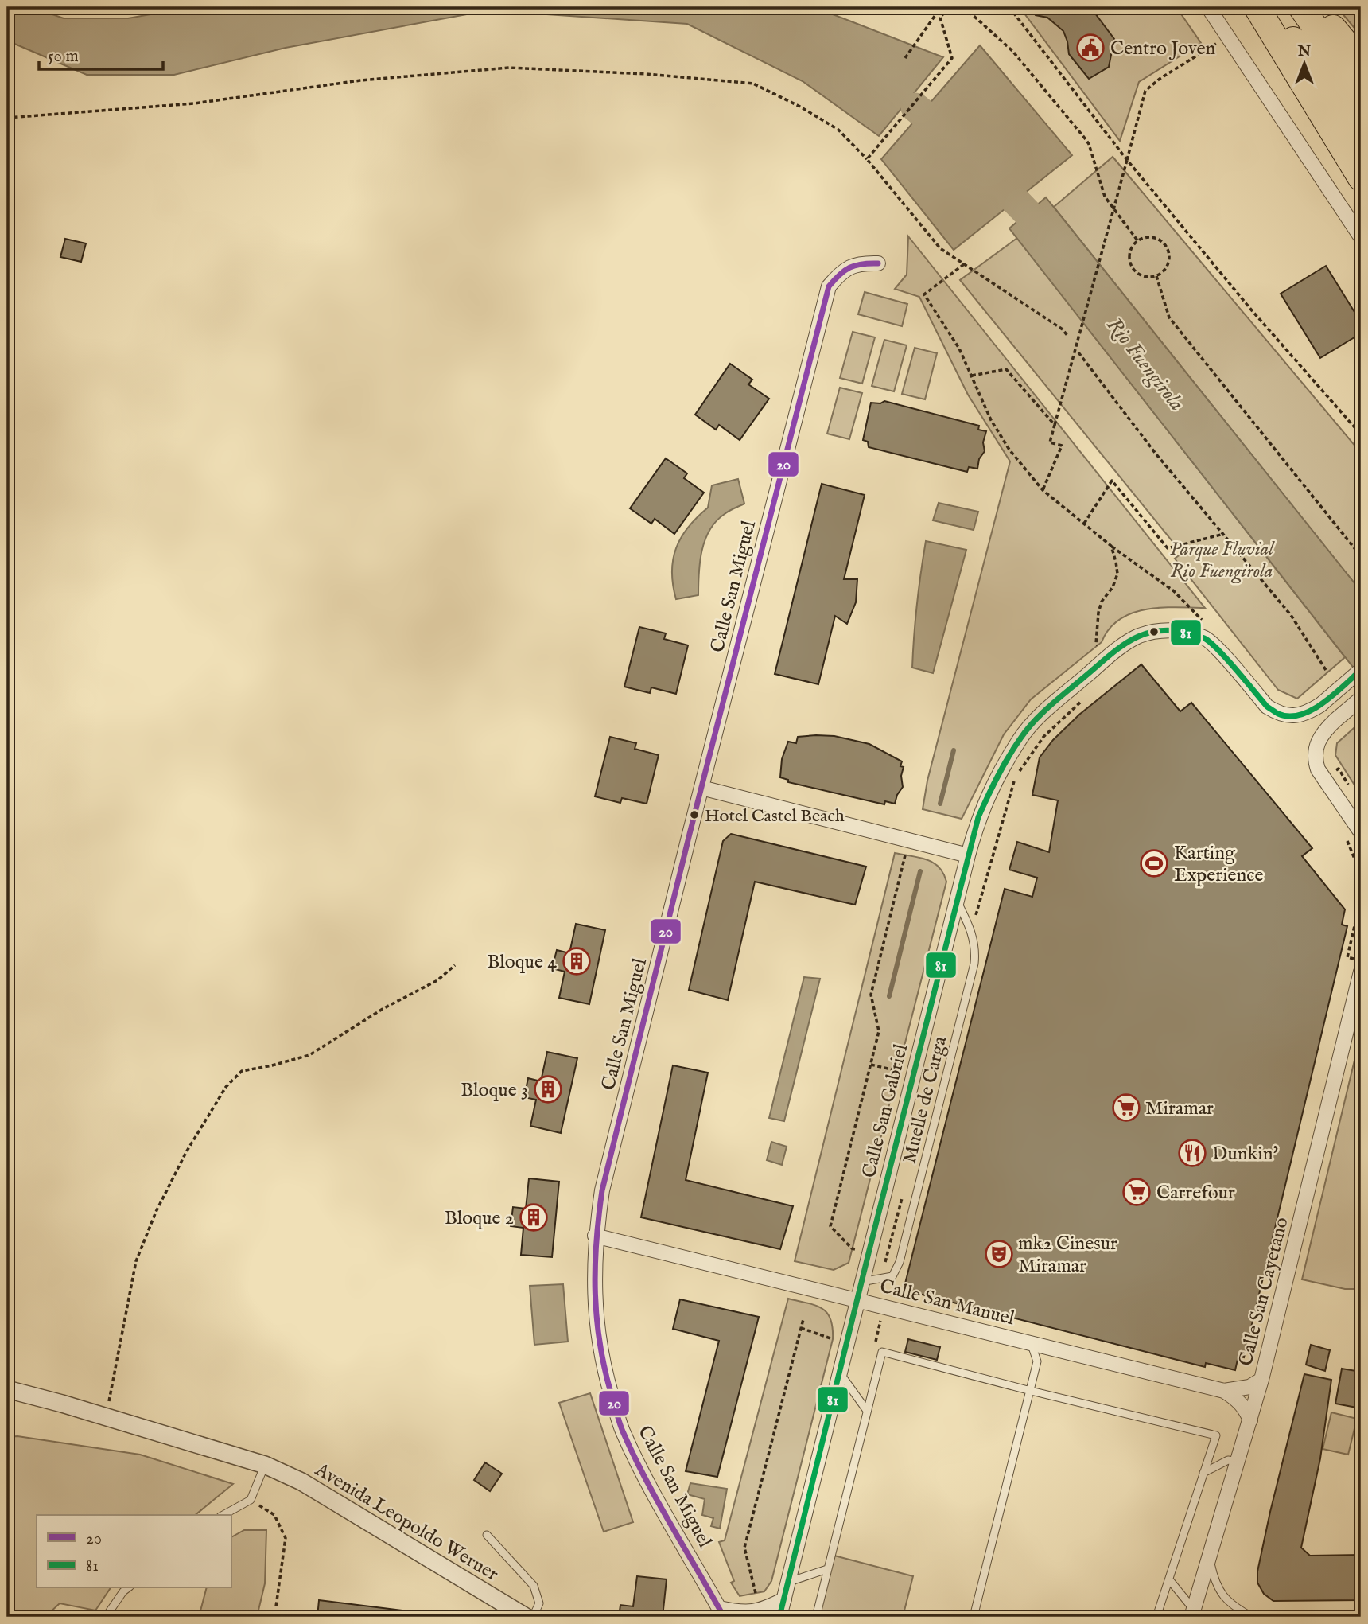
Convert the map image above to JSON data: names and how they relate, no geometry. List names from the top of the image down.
{
  "streets": {
    "street": [
      "Calle San Miguel",
      "Calle San Gabriel",
      "Calle San Cayetano",
      "Calle San Manuel",
      "Avenida Leopoldo Werner"
    ],
    "lane": ["Muelle de Carga"]
  },
  "crossings": [
    ["Calle San Miguel", "Calle San Manuel"],
    ["Muelle de Carga", "Calle San Gabriel"],
    ["Calle San Gabriel", "Calle San Manuel"],
    ["Calle San Cayetano", "Calle San Manuel"]
  ],
  "water": ["Rio Fuengirola"],
  "parks": ["Parque Fluvial Rio Fuengirola"],
  "places": {
    "public building": ["Centro Joven"],
    "other": ["Hotel Castel Beach"],
    "sports": ["Karting Experience"],
    "building": ["Bloque 4", "Bloque 3", "Bloque 2"],
    "supermarket": ["Miramar", "Carrefour"],
    "restaurant": ["Dunkin'"],
    "theatre": ["mk2 Cinesur Miramar"]
  },
  "lines": ["transit line 20", "transit line 81"],
  "legend": ["20", "81"],
  "scale_bar": "50 m",
  "north": "top"
}
